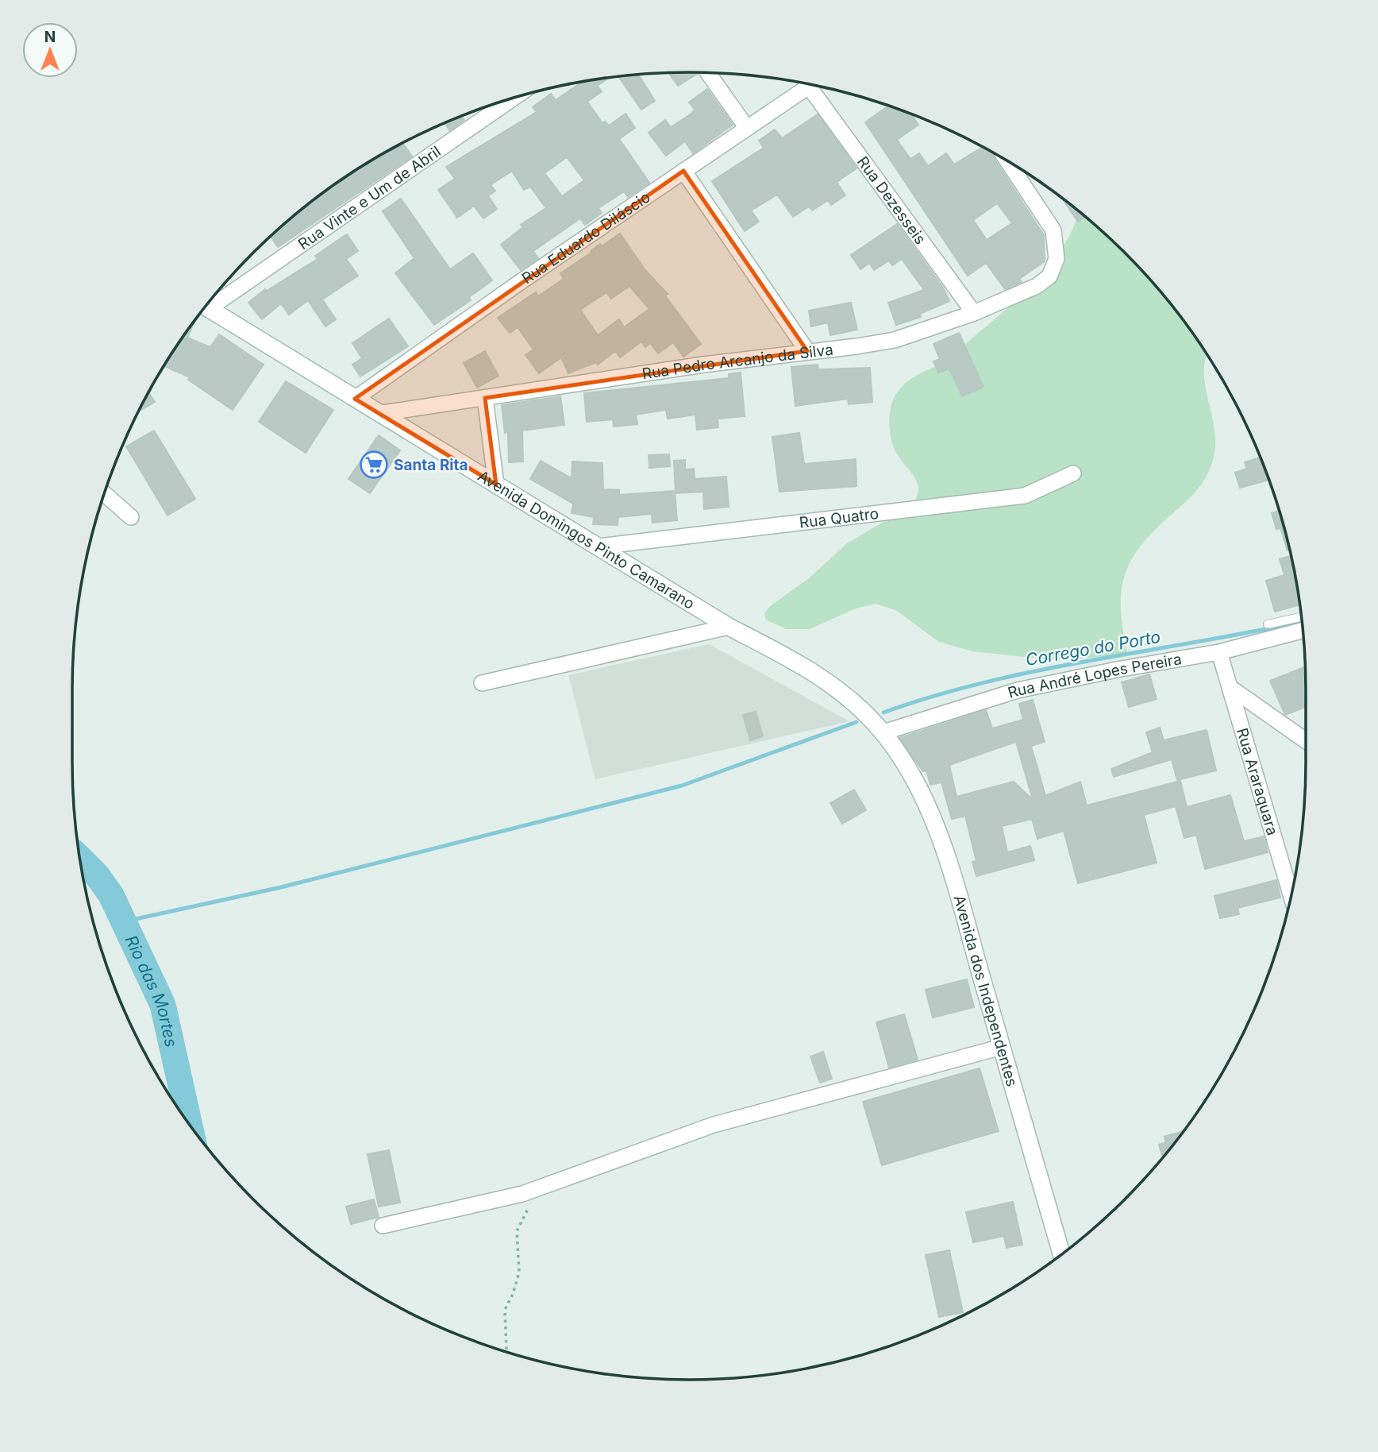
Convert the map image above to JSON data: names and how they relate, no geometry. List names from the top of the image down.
{
  "streets": {
    "main road": ["Avenida Domingos Pinto Camarano", "Avenida dos Independentes"],
    "street": [
      "Rua Vinte e Um de Abril",
      "Rua Dezesseis",
      "Rua Eduardo Diláscio",
      "Rua Pedro Arcanjo da Silva",
      "Rua Quatro",
      "Rua André Lopes Pereira",
      "Rua Araraquara"
    ]
  },
  "crossings": [
    ["Rua Dezesseis", "Rua Pedro Arcanjo da Silva"],
    ["Rua Eduardo Diláscio", "Avenida Domingos Pinto Camarano"],
    ["Rua Pedro Arcanjo da Silva", "Avenida Domingos Pinto Camarano"],
    ["Rua Quatro", "Avenida Domingos Pinto Camarano"],
    ["Avenida Domingos Pinto Camarano", "Rua André Lopes Pereira"],
    ["Avenida Domingos Pinto Camarano", "Avenida dos Independentes"],
    ["Rua André Lopes Pereira", "Rua Araraquara"],
    ["Rua André Lopes Pereira", "Avenida dos Independentes"]
  ],
  "water": ["Corrego do Porto", "Rio das Mortes"],
  "places": {
    "supermarket": ["Santa Rita"]
  },
  "north": "top"
}
